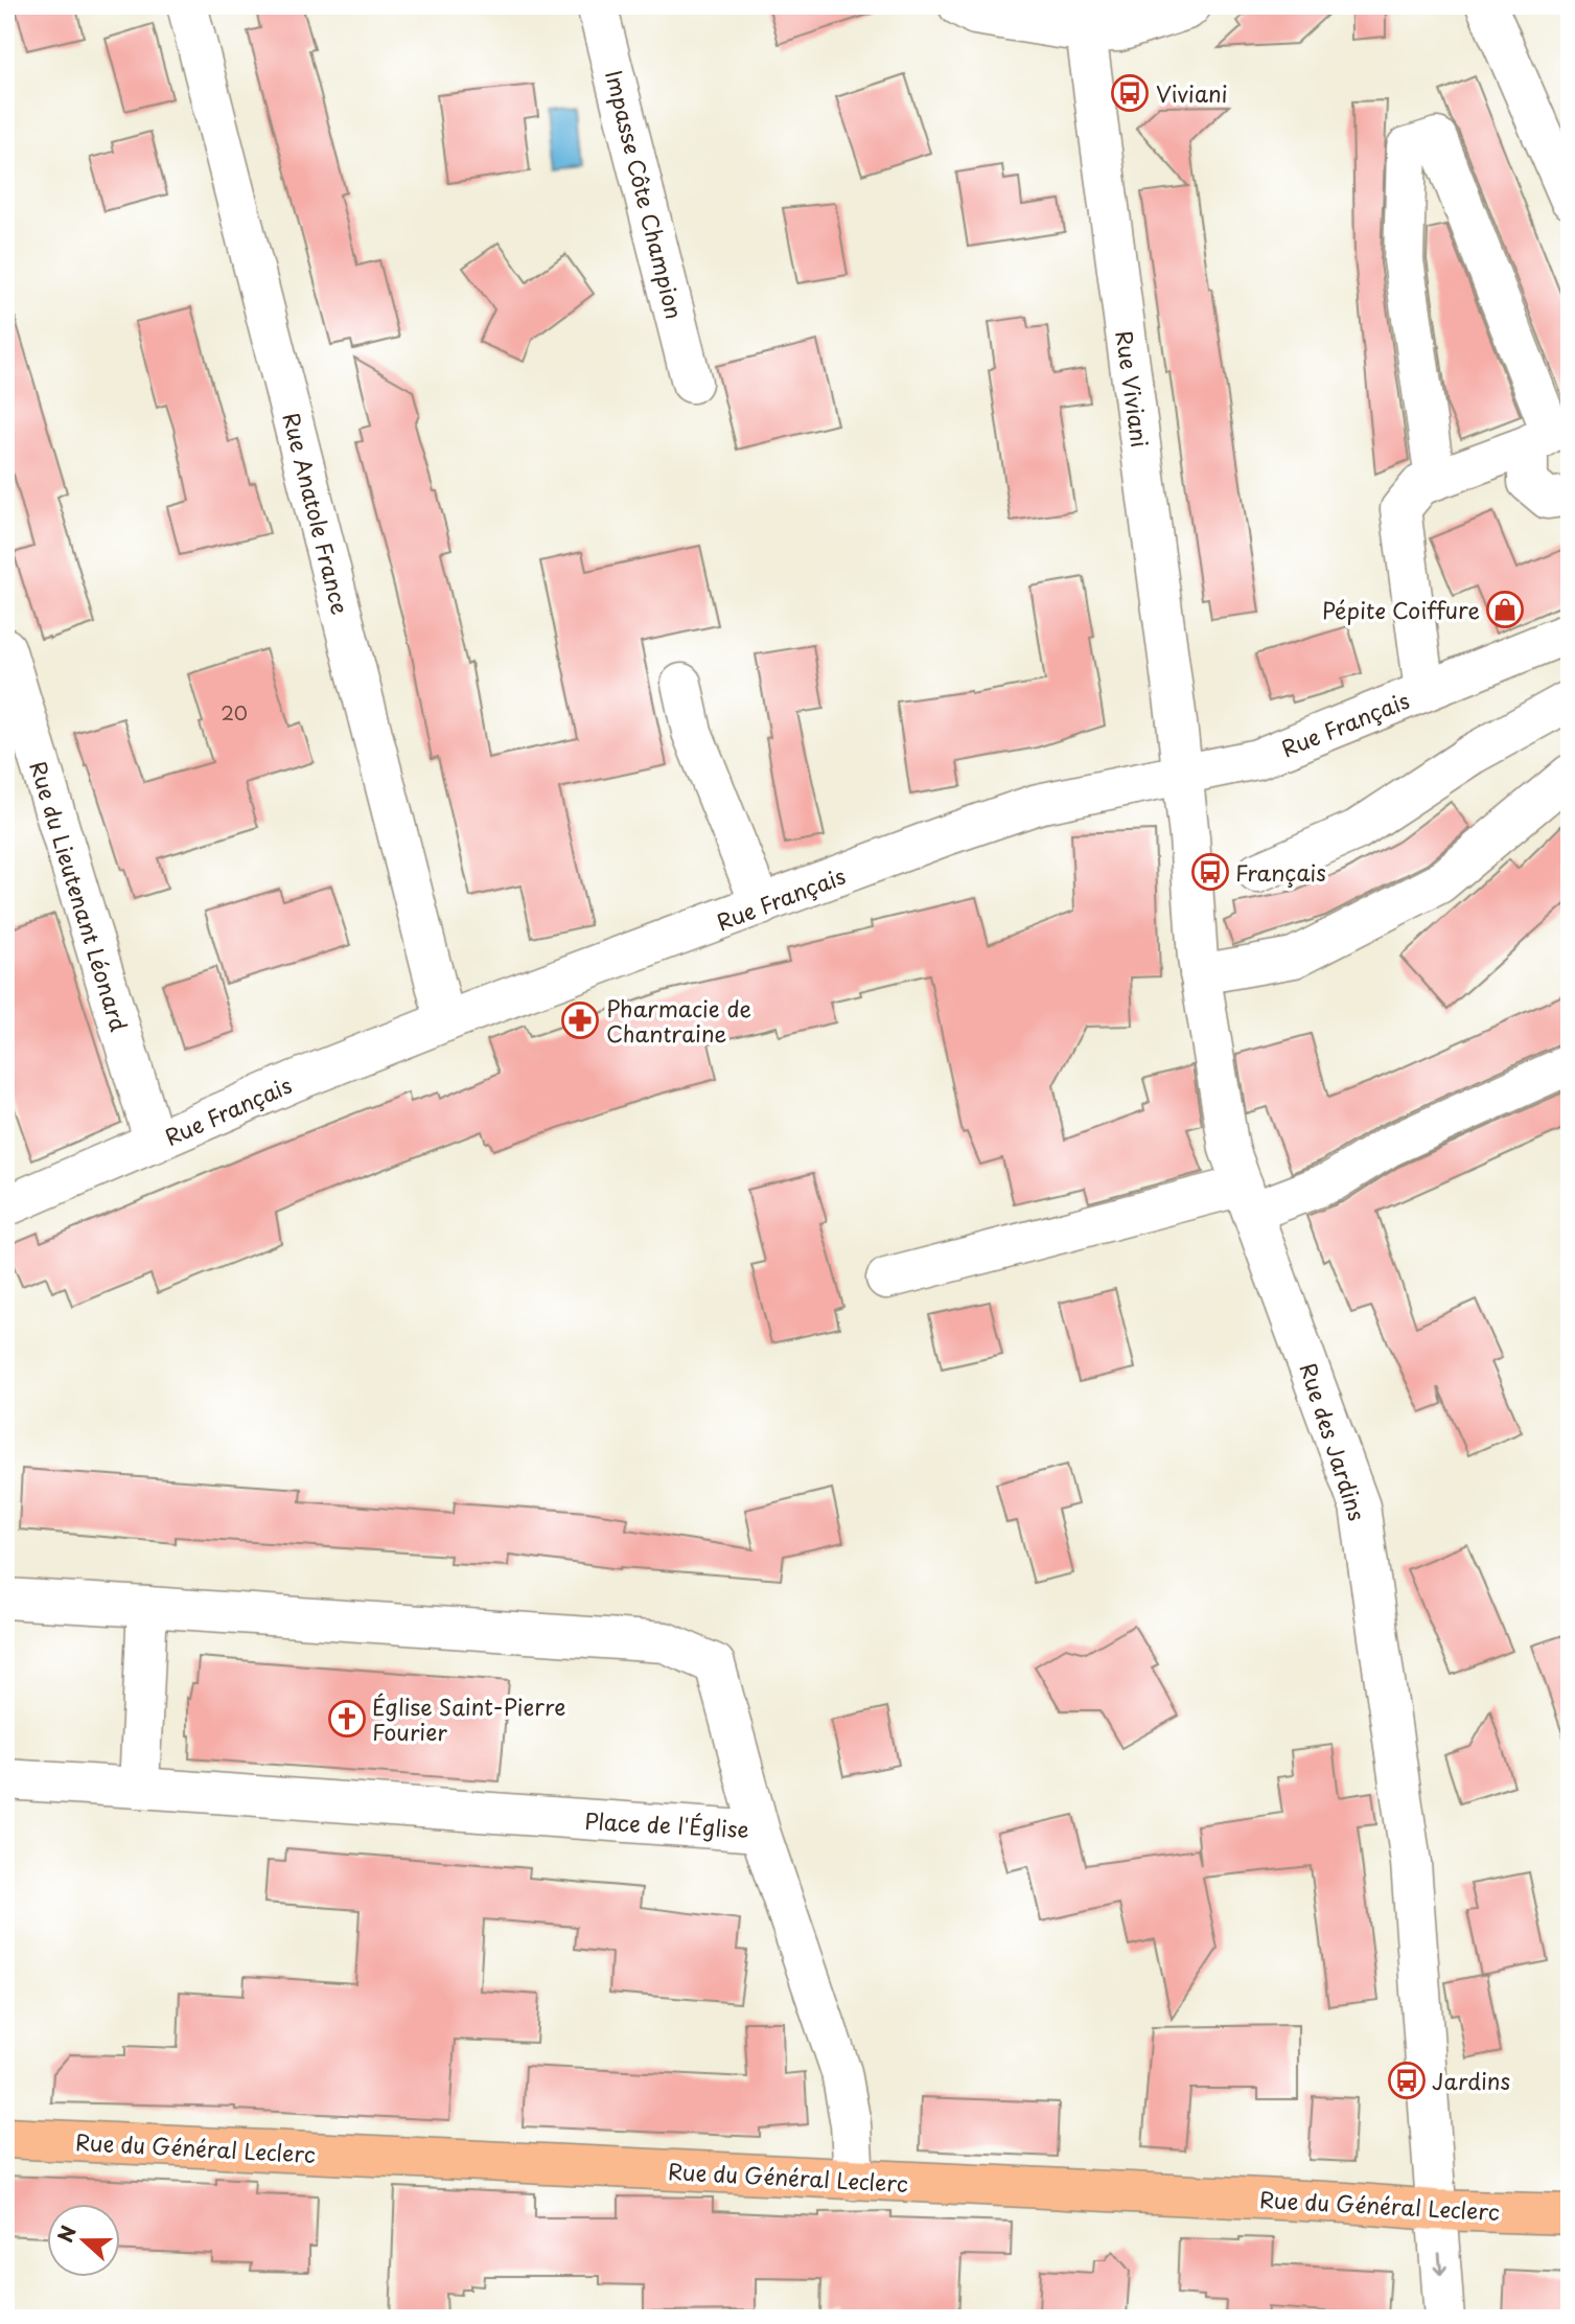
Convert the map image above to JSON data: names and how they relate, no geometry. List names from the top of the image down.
{
  "streets": {
    "main road": ["Rue du Général Leclerc"],
    "street": [
      "Impasse Côte Champion",
      "Rue Viviani",
      "Rue Anatole France",
      "Rue Français",
      "Rue du Lieutenant Léonard",
      "Rue des Jardins",
      "Place de l'Église"
    ]
  },
  "crossings": [
    ["Rue Viviani", "Rue Français"],
    ["Rue Viviani", "Rue des Jardins"],
    ["Rue Anatole France", "Rue Français"],
    ["Rue Français", "Rue du Lieutenant Léonard"],
    ["Rue Français", "Rue des Jardins"],
    ["Rue des Jardins", "Rue du Général Leclerc"]
  ],
  "places": {
    "bus stop": ["Viviani", "Français", "Jardins"],
    "shop": ["Pépite Coiffure"],
    "pharmacy": ["Pharmacie de Chantraine"],
    "church": ["Église Saint-Pierre Fourier"]
  },
  "house_numbers": ["20"],
  "north": "left"
}
